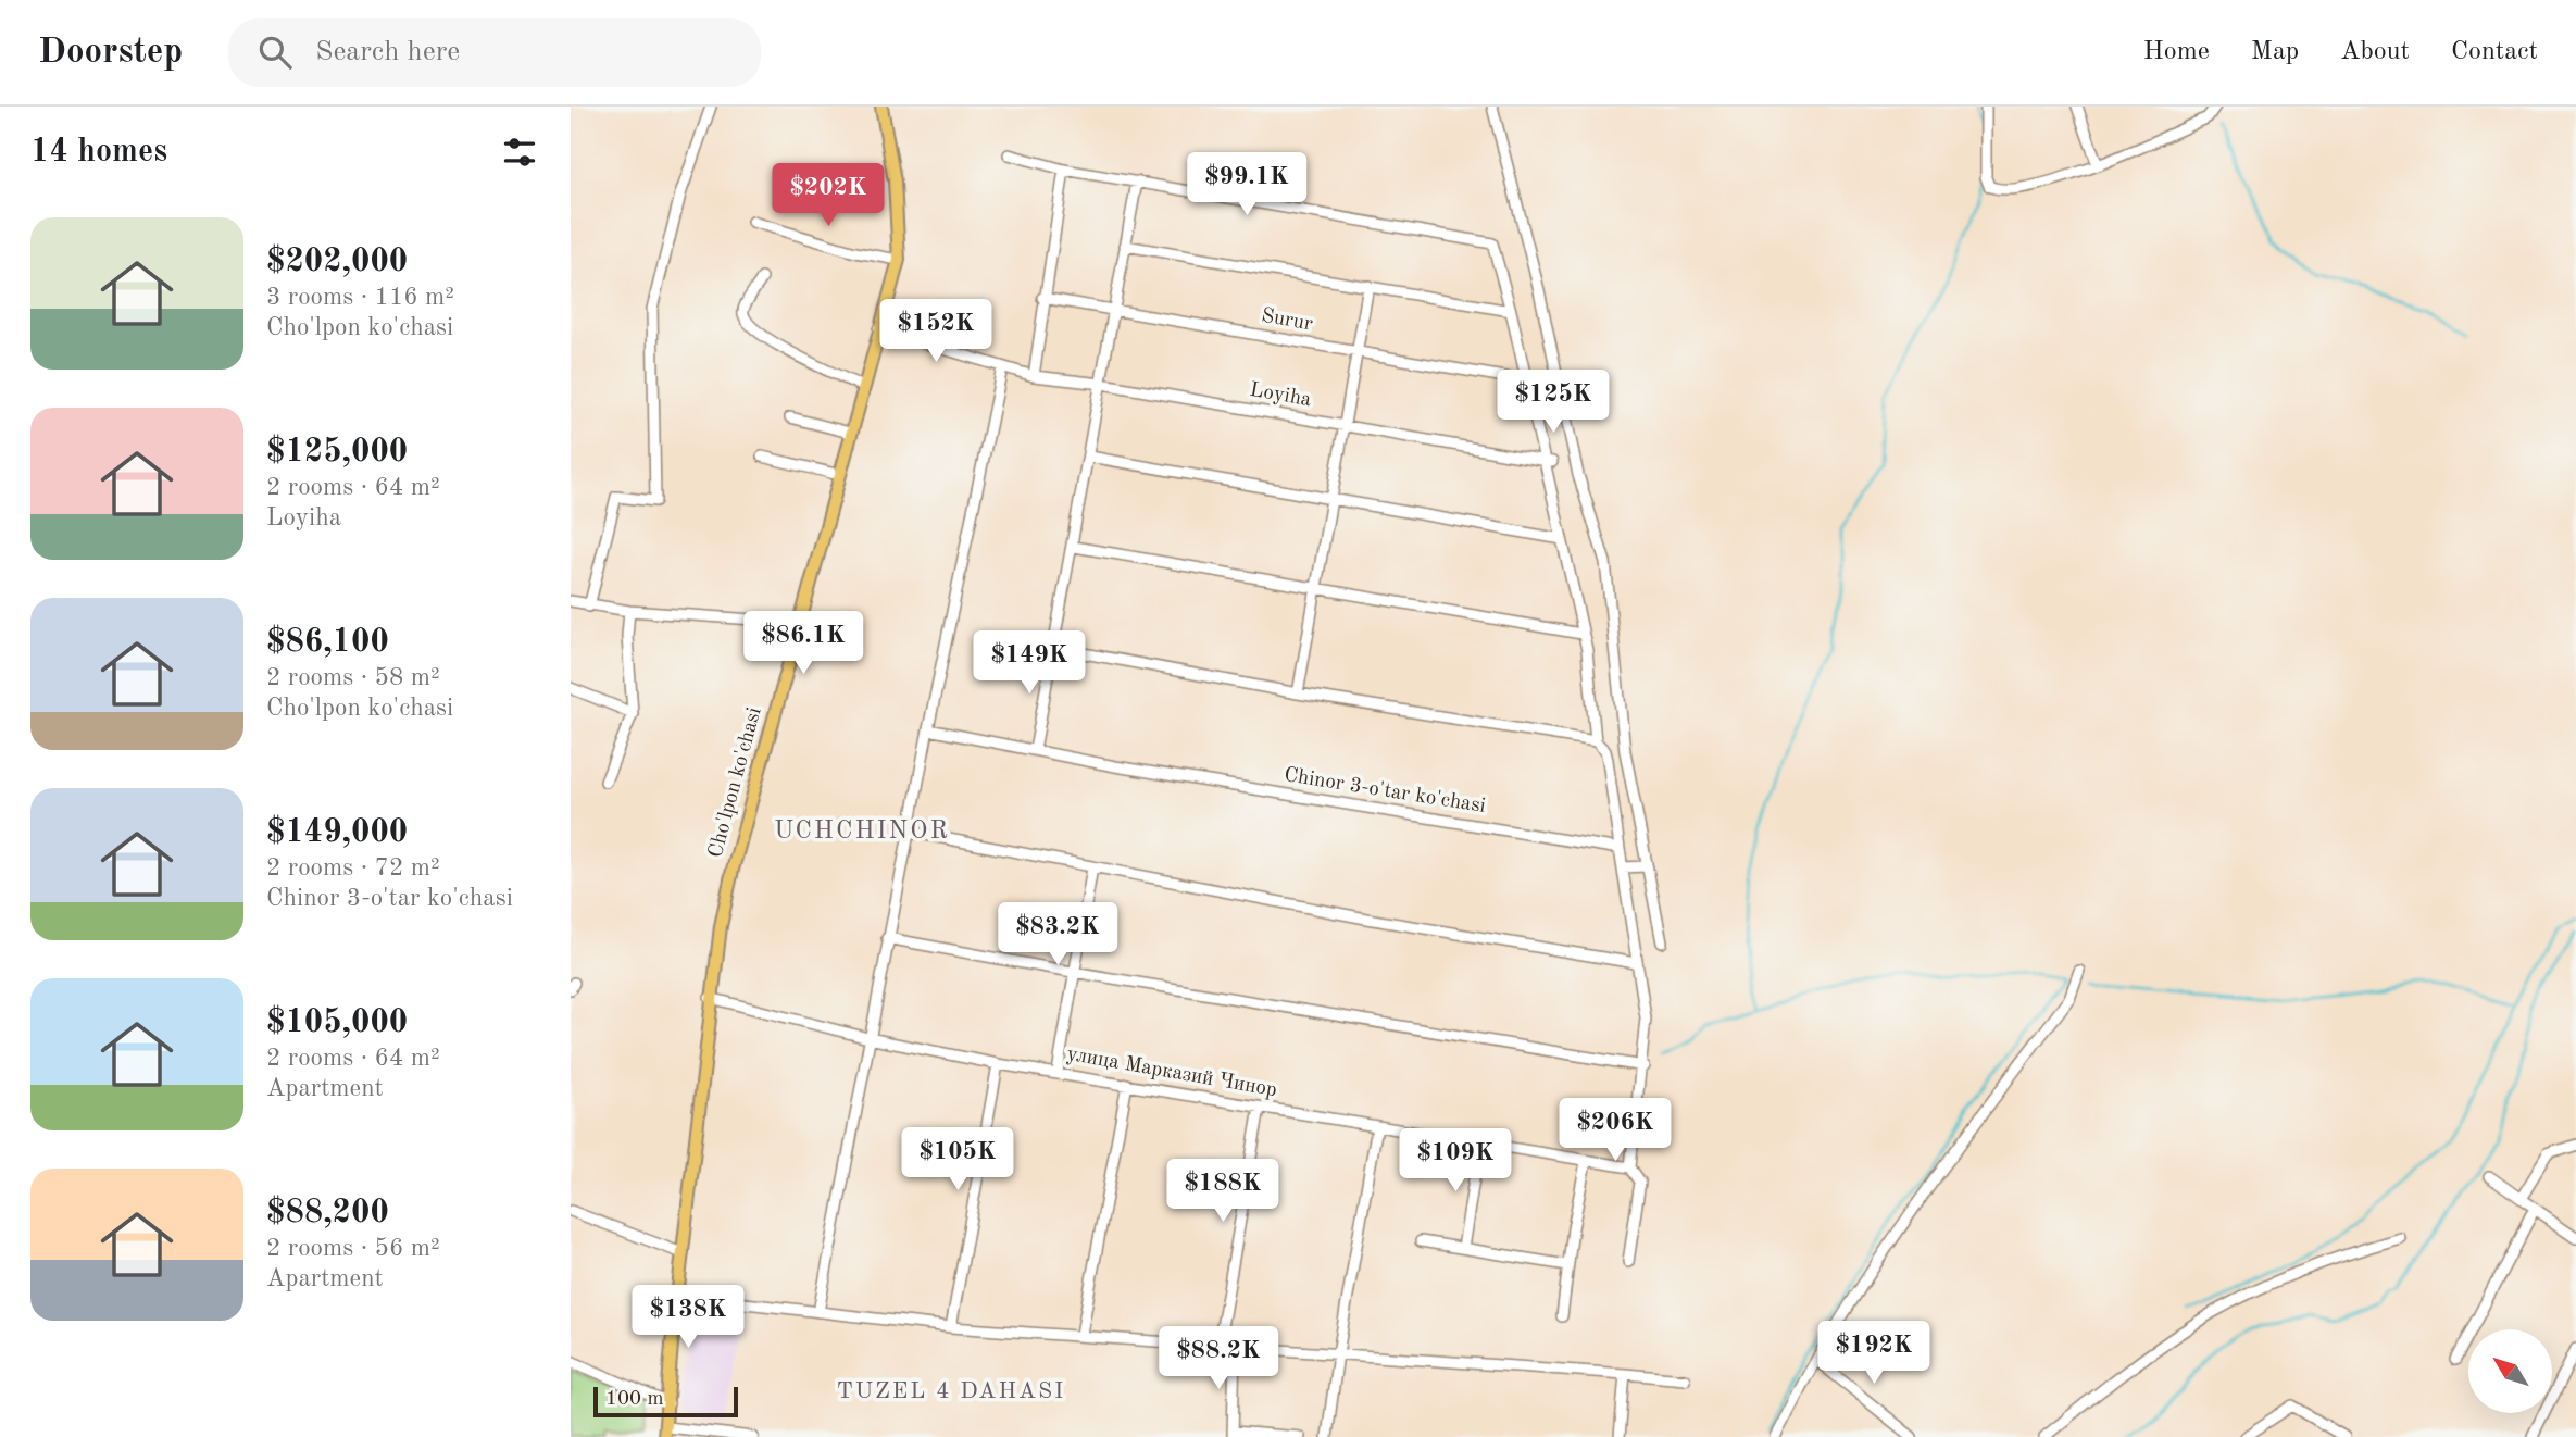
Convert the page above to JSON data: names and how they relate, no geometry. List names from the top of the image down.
{
  "streets": {
    "main road": ["Cho'lpon ko'chasi"],
    "street": [
      "Surur",
      "Loyiha",
      "Chinor 3-o'tar ko'chasi",
      "улица Марказий Чинор"
    ]
  },
  "crossings": [
    ["Loyiha", "Cho'lpon ko'chasi"],
    ["Cho'lpon ko'chasi", "улица Марказий Чинор"]
  ],
  "districts": ["UCHCHINOR", "TUZEL 4 DAHASI"],
  "scale_bar": "100 m",
  "north": "top left",
  "page": {
    "header": "Doorstep",
    "search": "Search here",
    "nav": [
      "Home",
      "Map",
      "About",
      "Contact"
    ],
    "heading": "14 homes",
    "price": [
      "$99.1K",
      "$202K",
      "$152K",
      "$125K",
      "$86.1K",
      "$149K",
      "$83.2K",
      "$206K",
      "$105K",
      "$109K",
      "$188K",
      "$138K",
      "$192K",
      "$88.2K"
    ],
    "list": [
      {
        "name": "$202,000",
        "note": "3 rooms · 116 m² · Cho'lpon ko'chasi"
      },
      {
        "name": "$125,000",
        "note": "2 rooms · 64 m² · Loyiha"
      },
      {
        "name": "$86,100",
        "note": "2 rooms · 58 m² · Cho'lpon ko'chasi"
      },
      {
        "name": "$149,000",
        "note": "2 rooms · 72 m² · Chinor 3-o'tar ko'chasi"
      },
      {
        "name": "$105,000",
        "note": "2 rooms · 64 m² · Apartment"
      },
      {
        "name": "$88,200",
        "note": "2 rooms · 56 m² · Apartment"
      }
    ],
    "scale": "100 m"
  }
}
